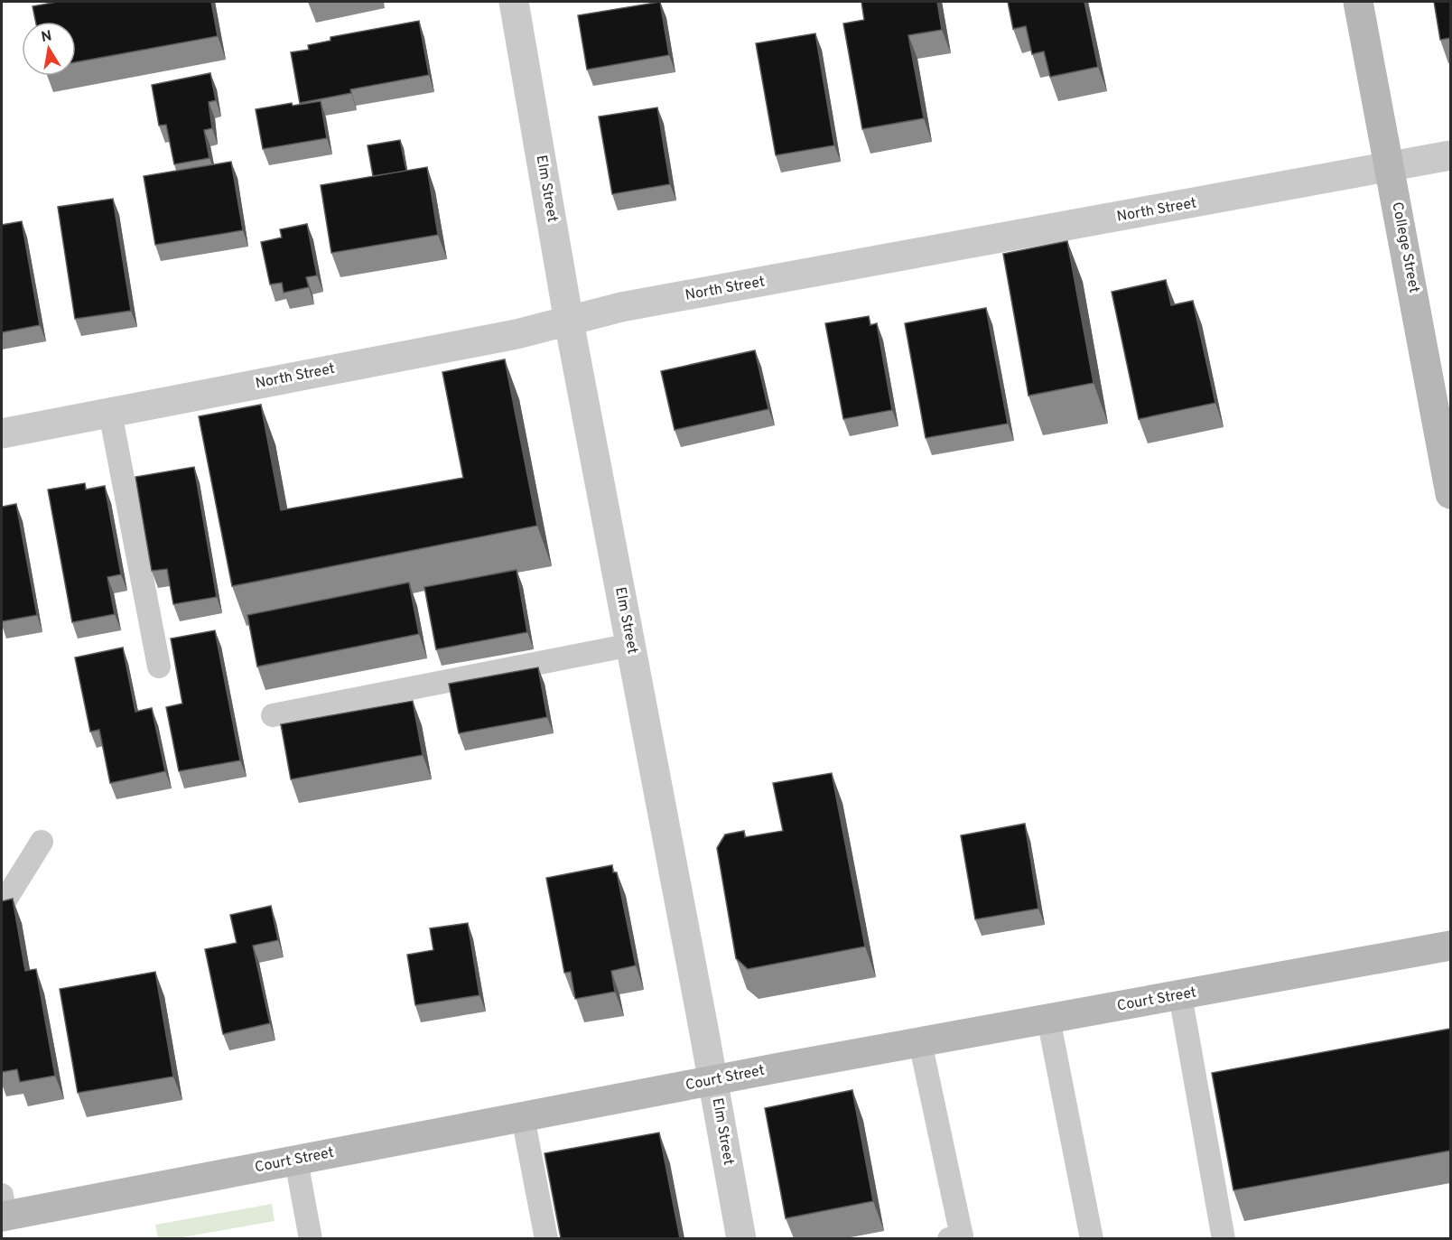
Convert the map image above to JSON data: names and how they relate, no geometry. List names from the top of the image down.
{
  "streets": {
    "street": [
      "Elm Street",
      "North Street",
      "College Street",
      "Court Street"
    ]
  },
  "crossings": [
    ["Elm Street", "North Street"],
    ["Elm Street", "Court Street"],
    ["North Street", "College Street"]
  ],
  "north": "top"
}
